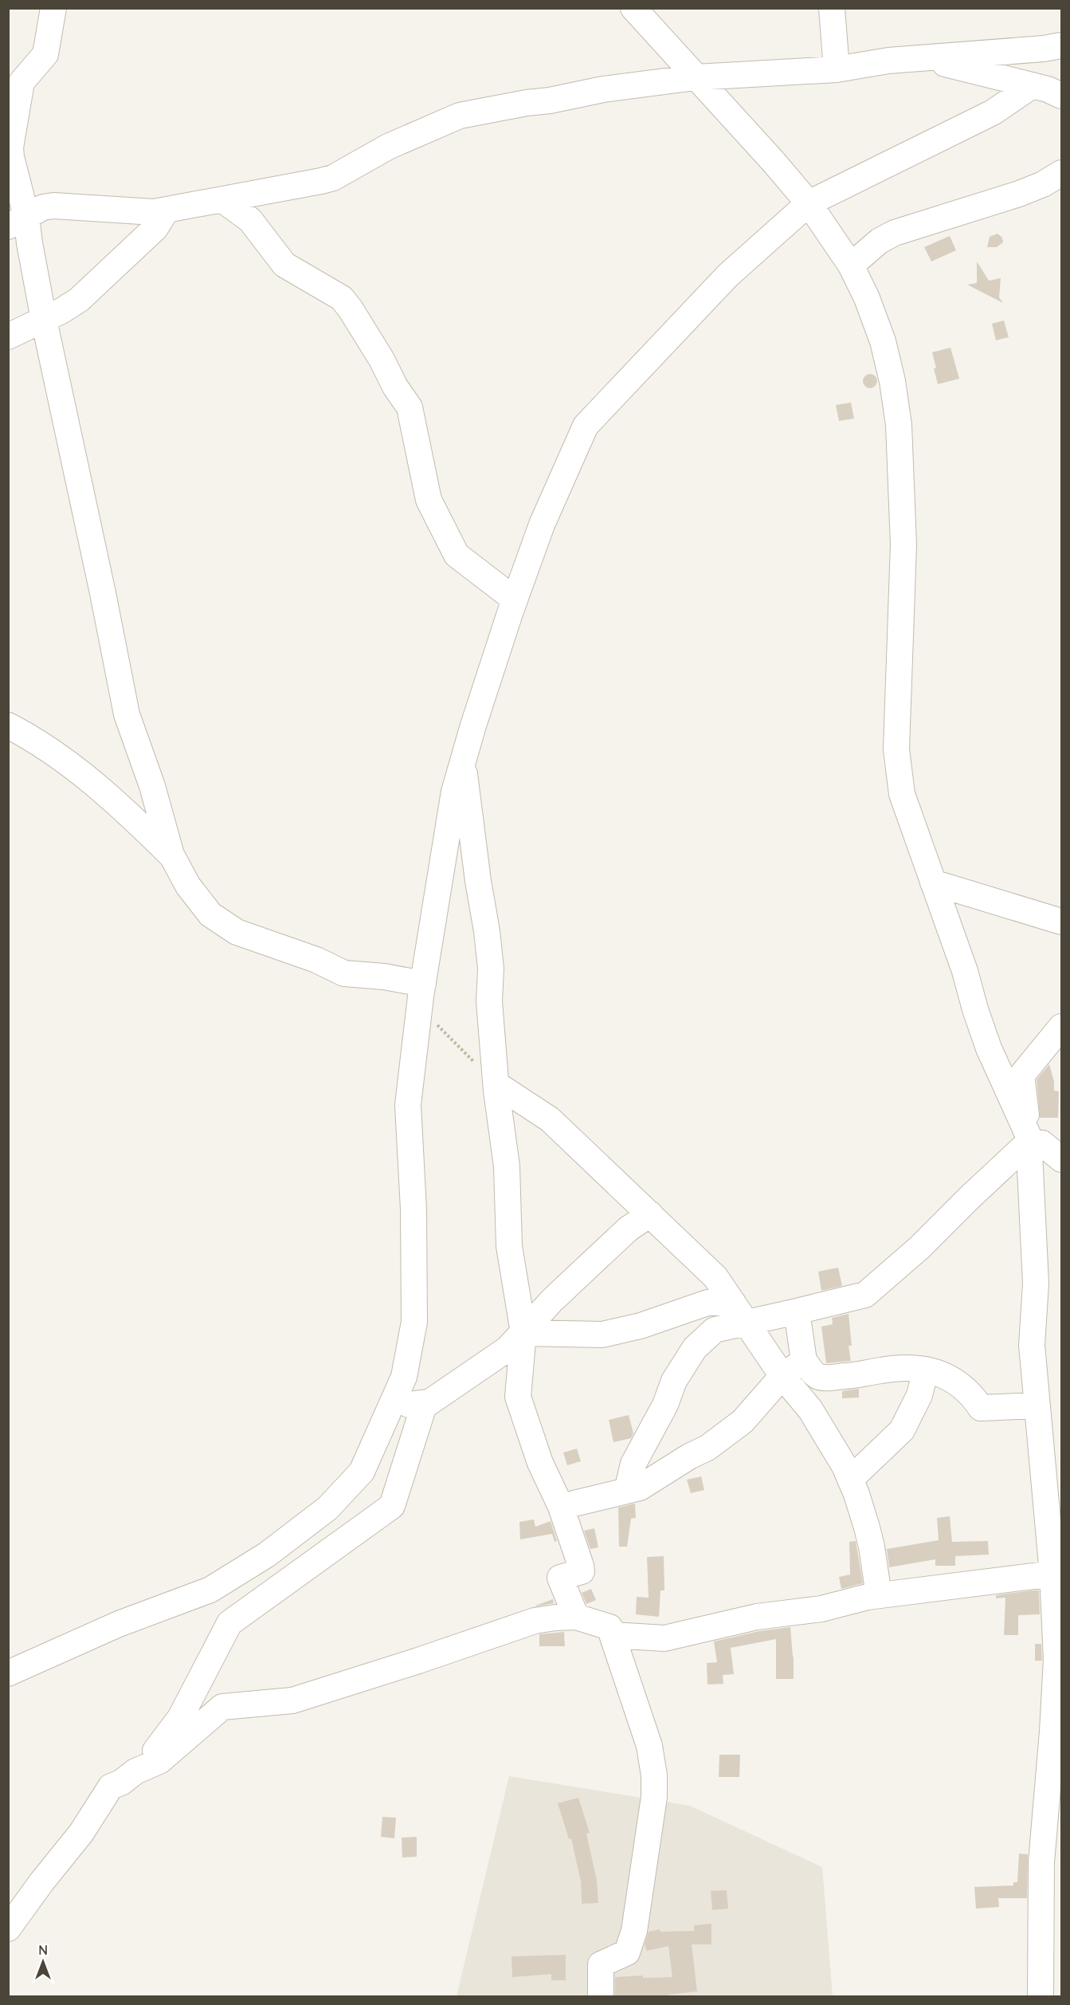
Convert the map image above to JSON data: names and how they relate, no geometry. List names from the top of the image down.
{
  "north": "top"
}
